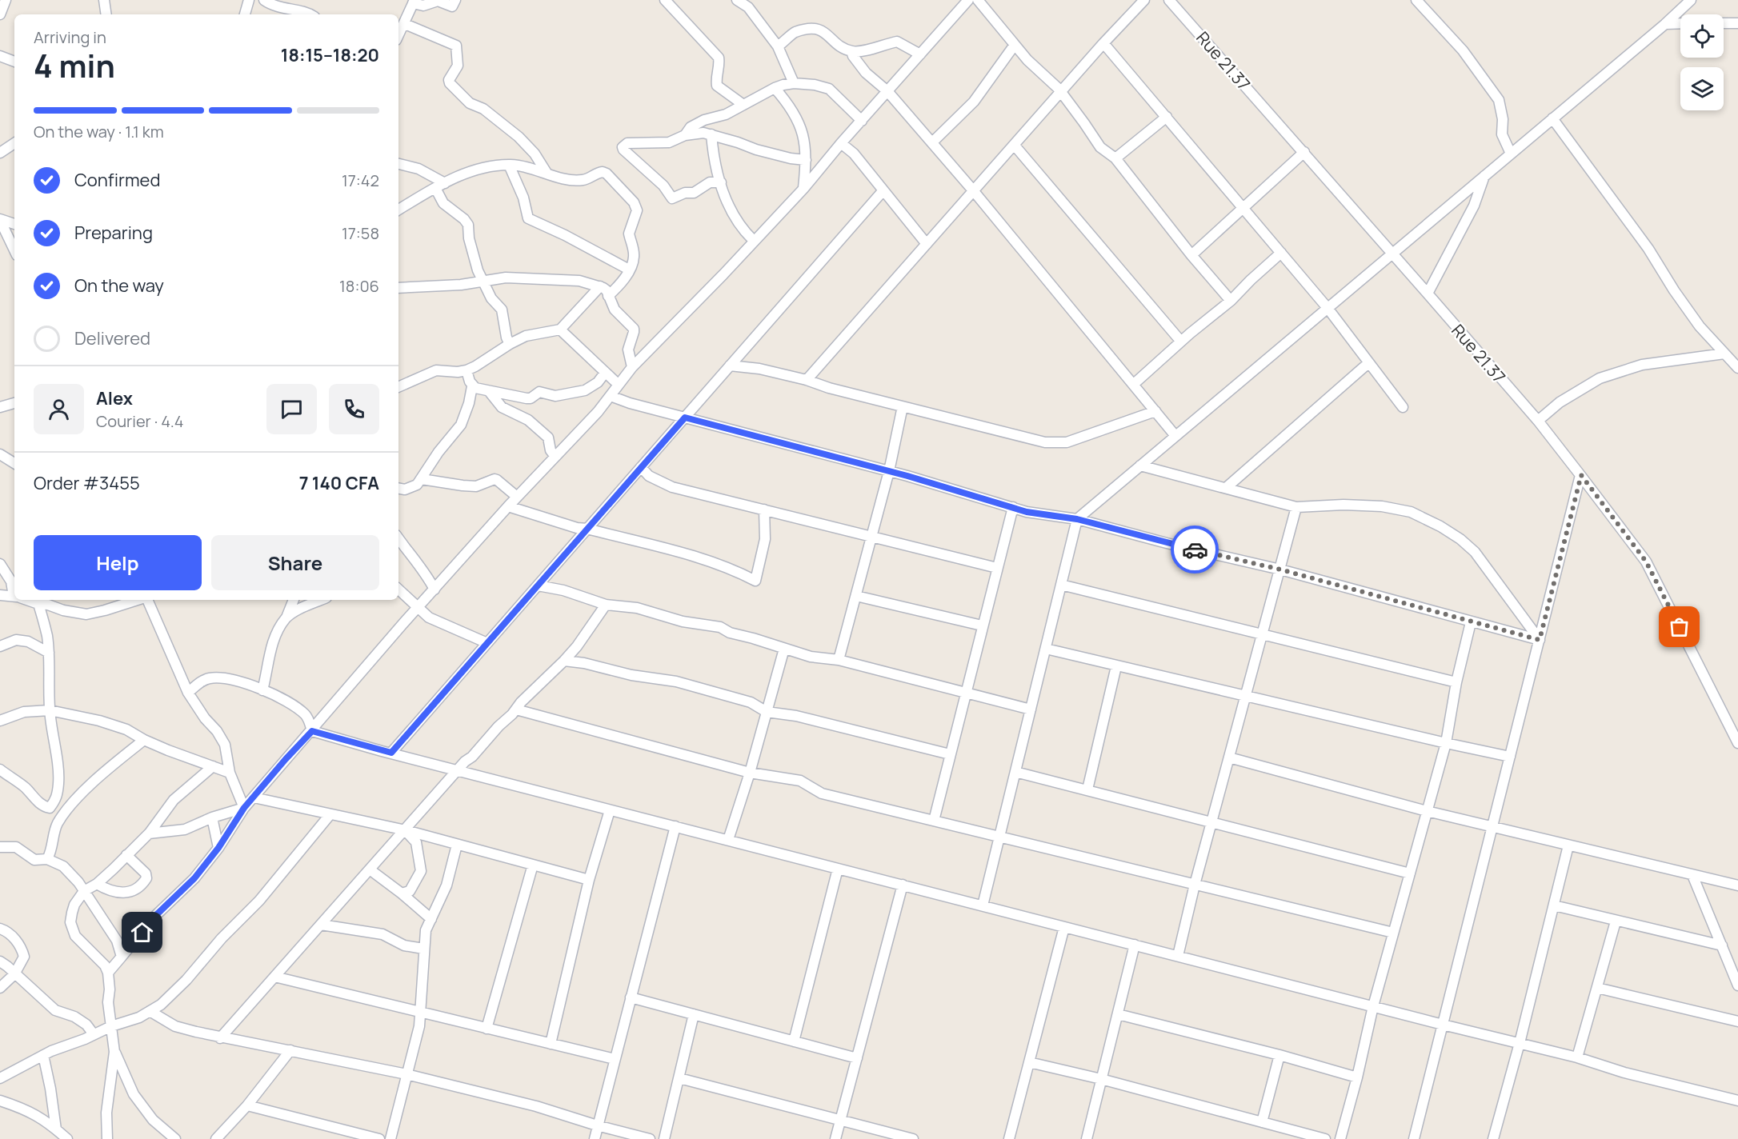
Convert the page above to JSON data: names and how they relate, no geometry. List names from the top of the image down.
{
  "streets": {
    "street": ["Rue 21.37"]
  },
  "page": {
    "heading": ["4 min", "Arriving in", "18:15–18:20"],
    "panel": [
      "Alex",
      "Courier · 4.4",
      "Order #3455",
      "7 140 CFA"
    ],
    "bar": "On the way · 1.1 km",
    "list": [
      ["Confirmed", "17:42"],
      ["Preparing", "17:58"],
      ["On the way", "18:06"],
      "Delivered"
    ],
    "buttons": ["Help", "Share"]
  }
}
